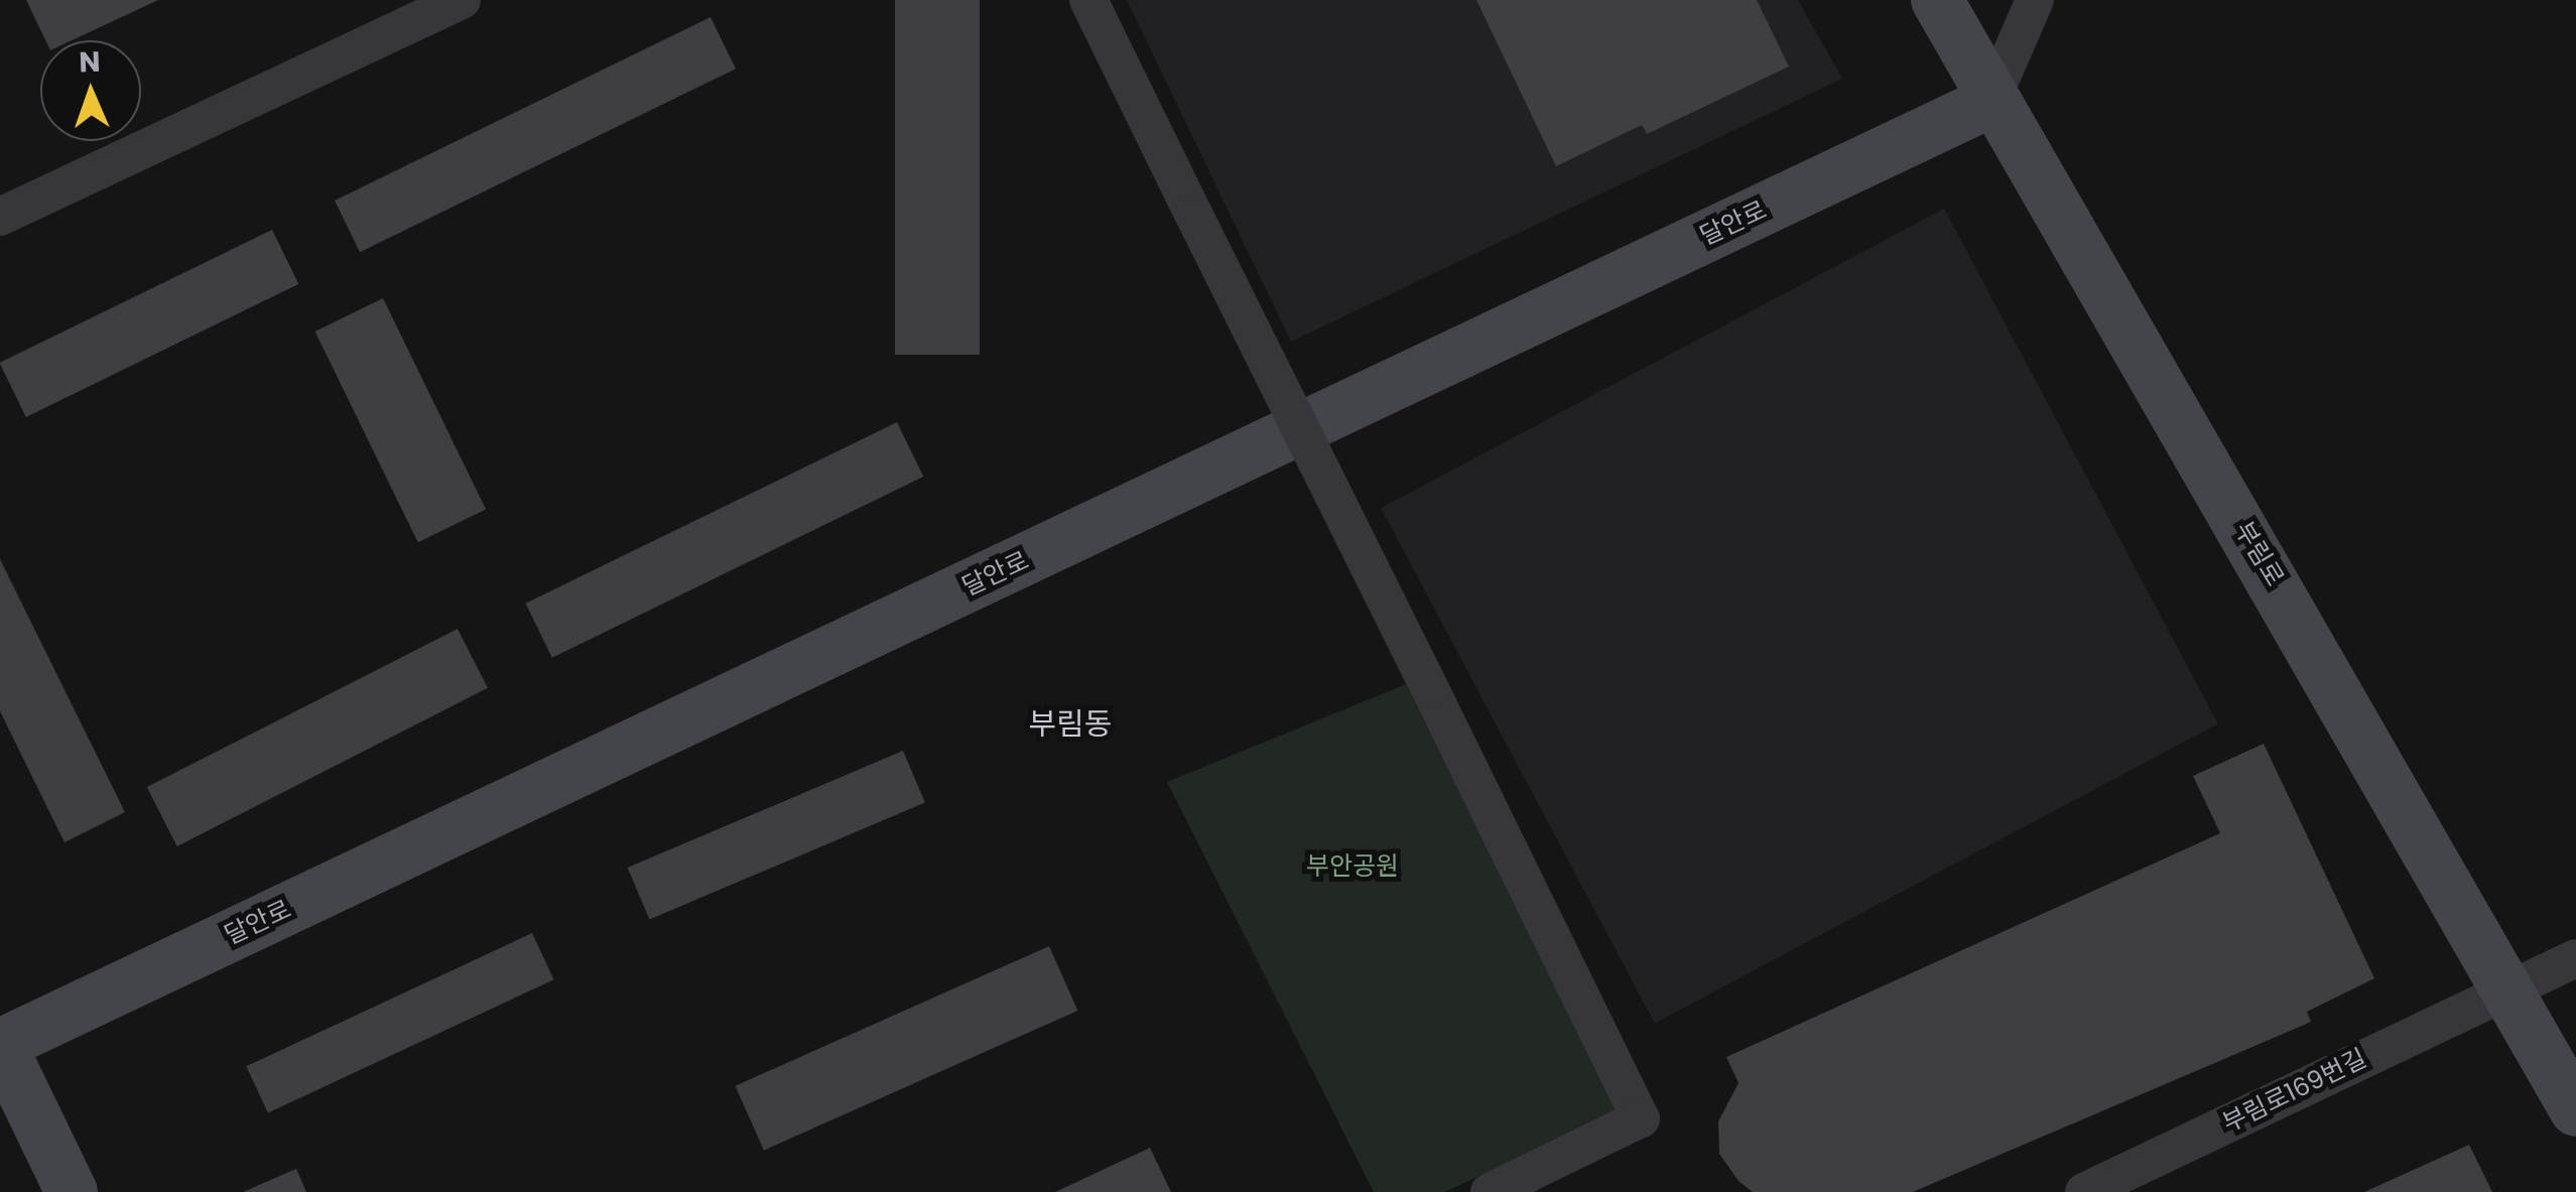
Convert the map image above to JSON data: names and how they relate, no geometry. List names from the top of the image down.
{
  "streets": {
    "street": ["달안로", "부림로", "부림로169번길"]
  },
  "crossings": [
    ["달안로", "부림로"],
    ["부림로", "부림로169번길"]
  ],
  "districts": ["부림동"],
  "parks": ["부안공원"],
  "north": "top"
}
